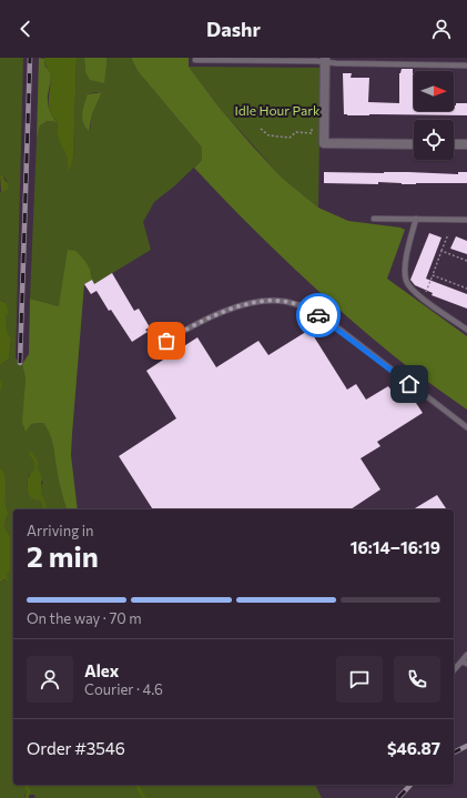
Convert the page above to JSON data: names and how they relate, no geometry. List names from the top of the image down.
{
  "parks": ["Idle Hour Park"],
  "north": "right",
  "page": {
    "header": "Dashr",
    "heading": ["2 min", "Arriving in", "16:14–16:19"],
    "panel": [
      "Alex",
      "Courier · 4.6",
      "Order #3546",
      "$46.87"
    ],
    "bar": "On the way · 70 m"
  }
}
